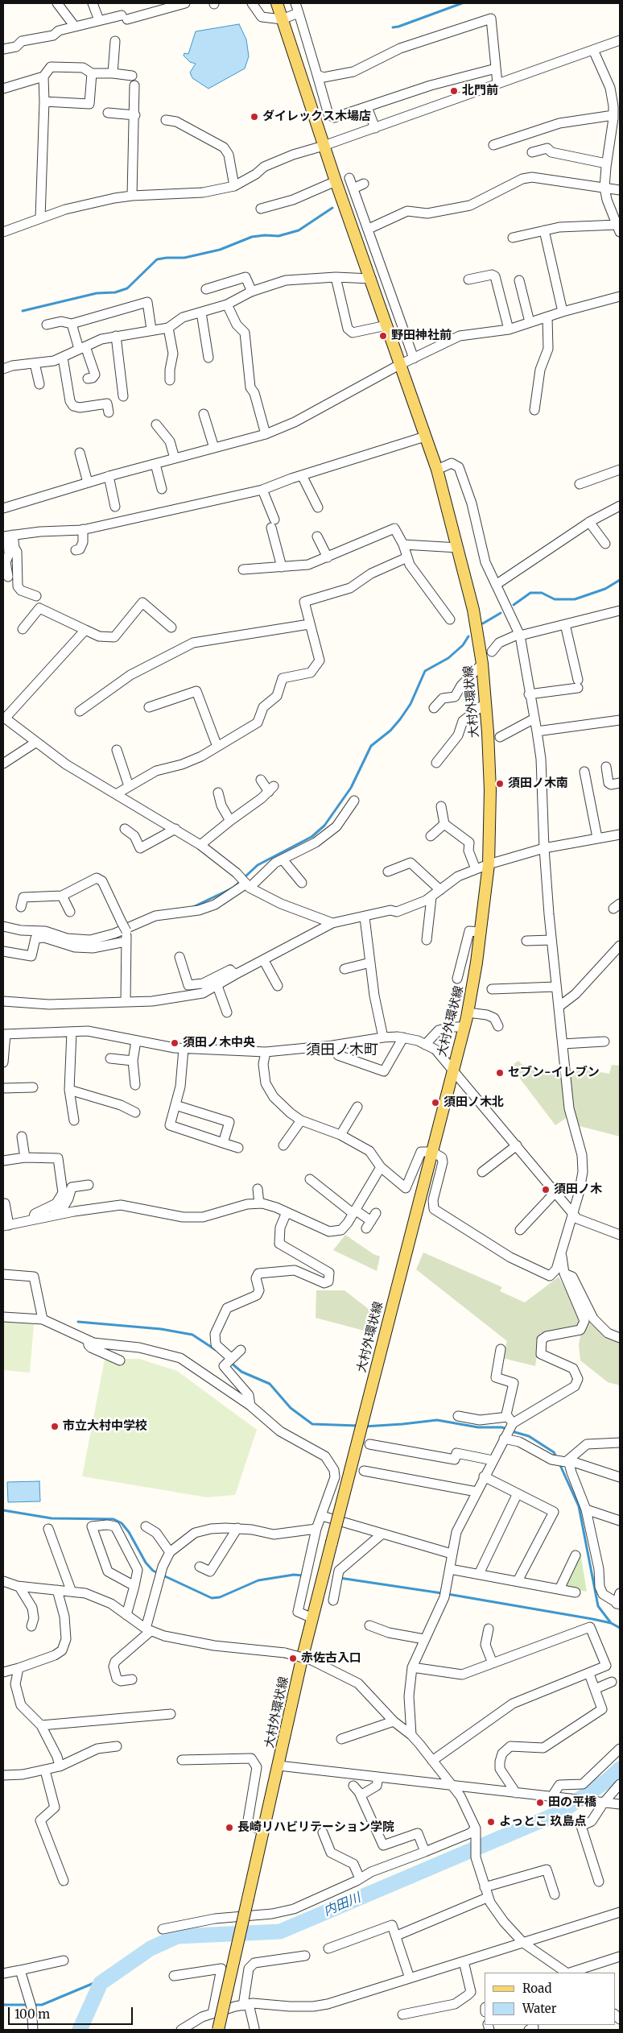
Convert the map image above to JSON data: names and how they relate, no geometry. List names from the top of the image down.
{
  "streets": {
    "main road": ["大村外環状線"]
  },
  "districts": ["須田ノ木町"],
  "water": ["内田川"],
  "places": [
    "北門前",
    "ダイレックス木場店",
    "野田神社前",
    "須田ノ木南",
    "須田ノ木中央",
    "セブン-イレブン",
    "須田ノ木北",
    "須田ノ木",
    "市立大村中学校",
    "赤佐古入口",
    "田の平橋",
    "よっとこ 玖島点",
    "長崎リハビリテーション学院"
  ],
  "legend": ["Road", "Water"],
  "scale_bar": "100 m"
}
